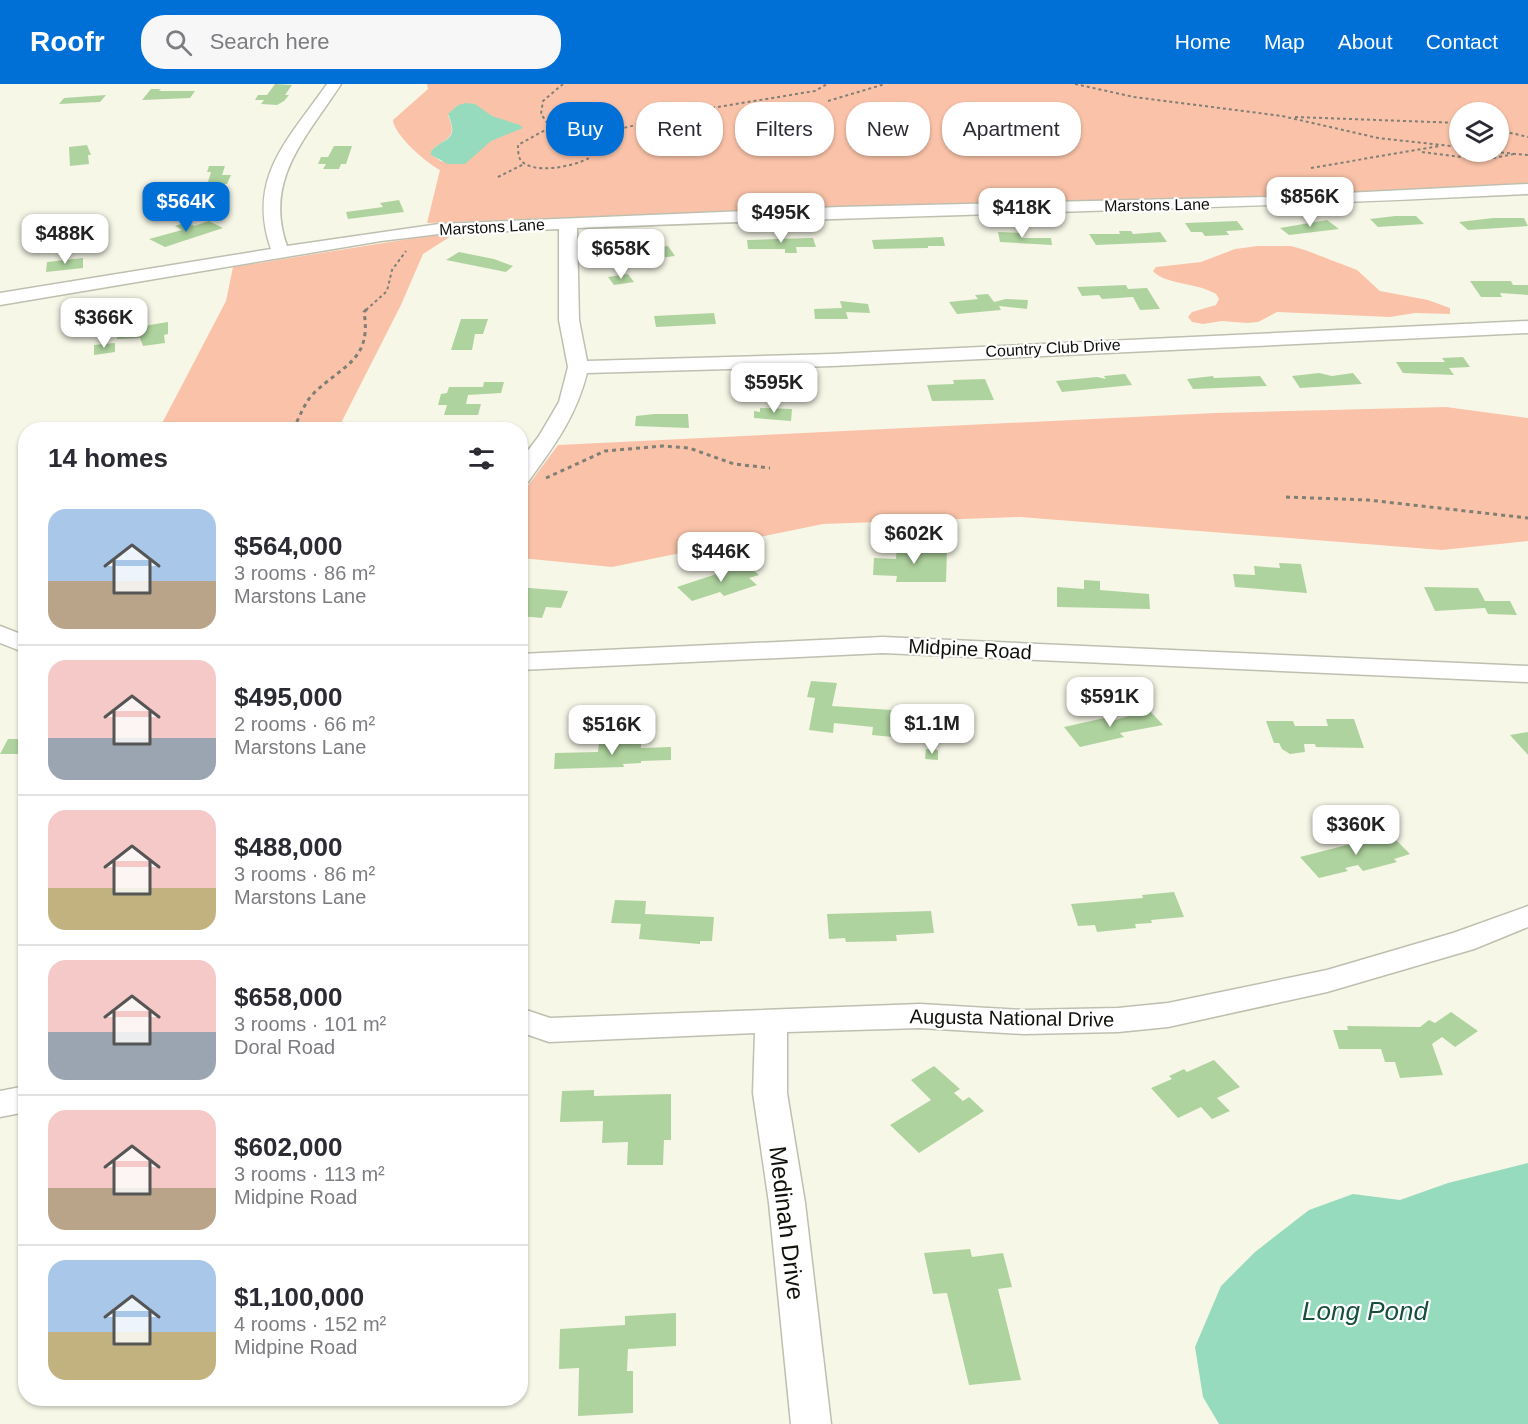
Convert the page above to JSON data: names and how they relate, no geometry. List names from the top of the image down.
{
  "streets": {
    "street": [
      "Marstons Lane",
      "Country Club Drive",
      "Midpine Road",
      "Augusta National Drive",
      "Medinah Drive"
    ]
  },
  "crossings": [
    ["Augusta National Drive", "Medinah Drive"]
  ],
  "water": ["Long Pond"],
  "page": {
    "header": "Roofr",
    "search": "Search here",
    "nav": [
      "Home",
      "Map",
      "About",
      "Contact"
    ],
    "chip": [
      "Buy",
      "Rent",
      "Filters",
      "New",
      "Apartment"
    ],
    "price": [
      "$856K",
      "$564K",
      "$418K",
      "$495K",
      "$488K",
      "$658K",
      "$366K",
      "$595K",
      "$602K",
      "$446K",
      "$591K",
      "$1.1M",
      "$516K",
      "$360K"
    ],
    "heading": "14 homes",
    "list": [
      {
        "name": "$564,000",
        "note": "3 rooms · 86 m² · Marstons Lane"
      },
      {
        "name": "$495,000",
        "note": "2 rooms · 66 m² · Marstons Lane"
      },
      {
        "name": "$488,000",
        "note": "3 rooms · 86 m² · Marstons Lane"
      },
      {
        "name": "$658,000",
        "note": "3 rooms · 101 m² · Doral Road"
      },
      {
        "name": "$602,000",
        "note": "3 rooms · 113 m² · Midpine Road"
      },
      {
        "name": "$1,100,000",
        "note": "4 rooms · 152 m² · Midpine Road"
      }
    ]
  }
}
